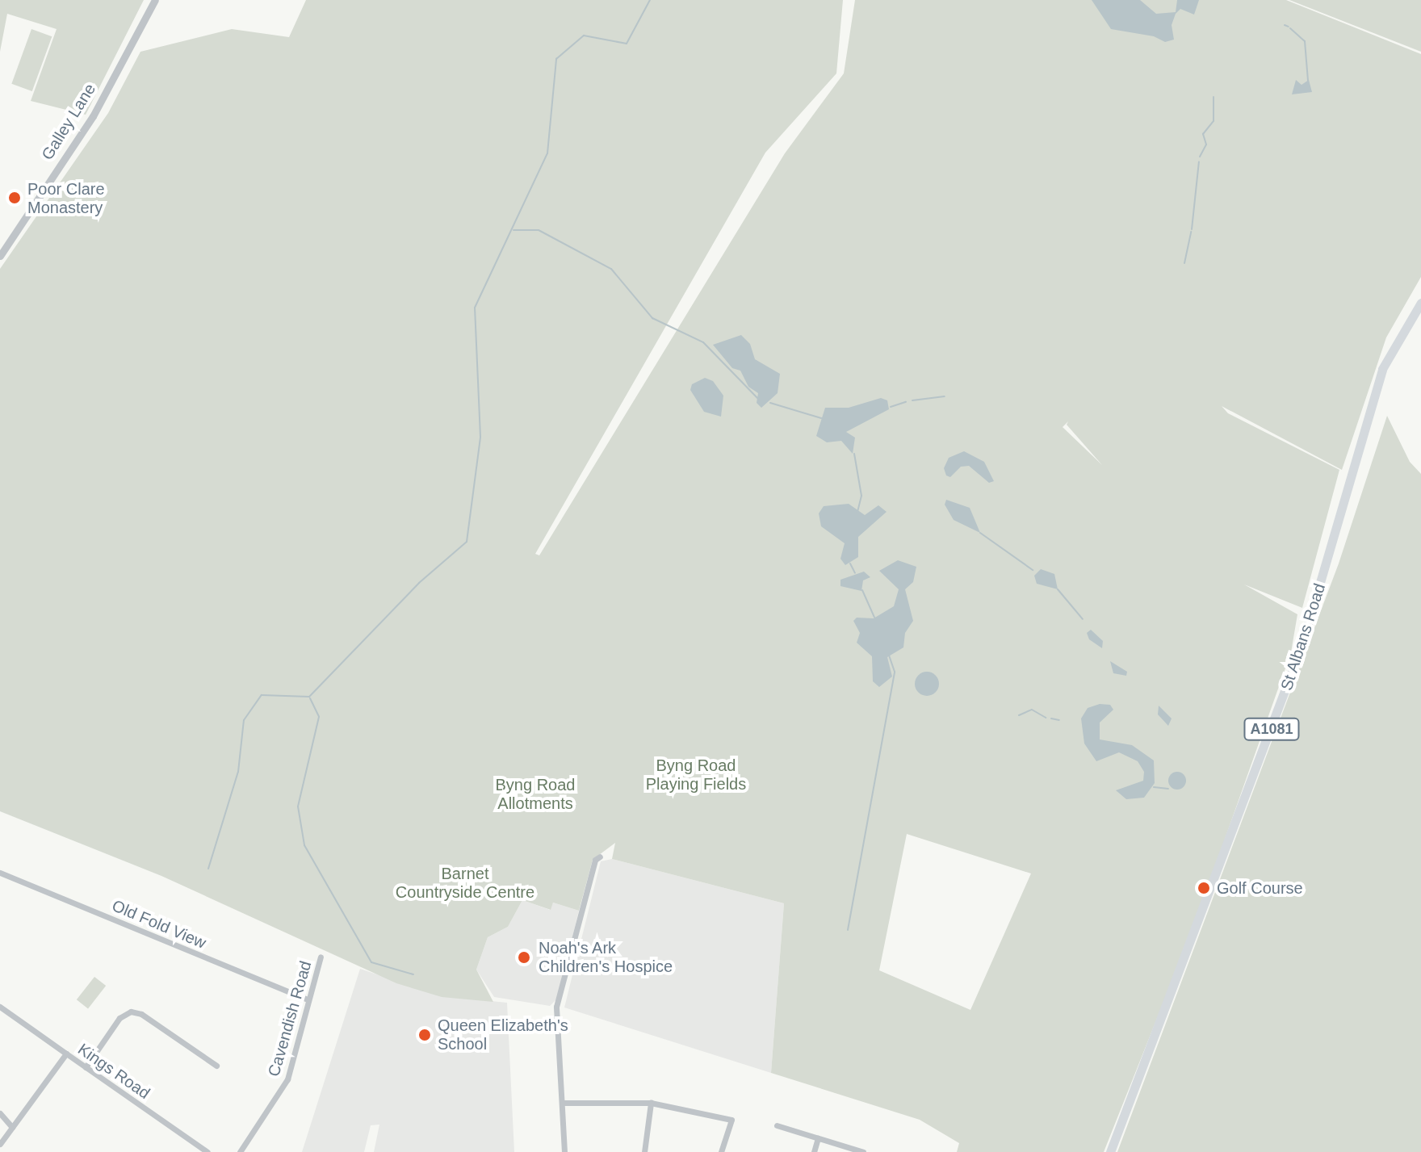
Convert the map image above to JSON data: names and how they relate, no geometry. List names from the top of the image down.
{
  "streets": {
    "main road": ["St Albans Road", "A1081"],
    "street": [
      "Galley Lane",
      "Old Fold View",
      "Cavendish Road",
      "Kings Road"
    ]
  },
  "crossings": [
    ["Old Fold View", "Cavendish Road"]
  ],
  "parks": ["Byng Road Playing Fields", "Byng Road Allotments", "Barnet Countryside Centre"],
  "places": [
    "Poor Clare Monastery",
    "Golf Course",
    "Noah's Ark Children's Hospice",
    "Queen Elizabeth's School"
  ]
}
